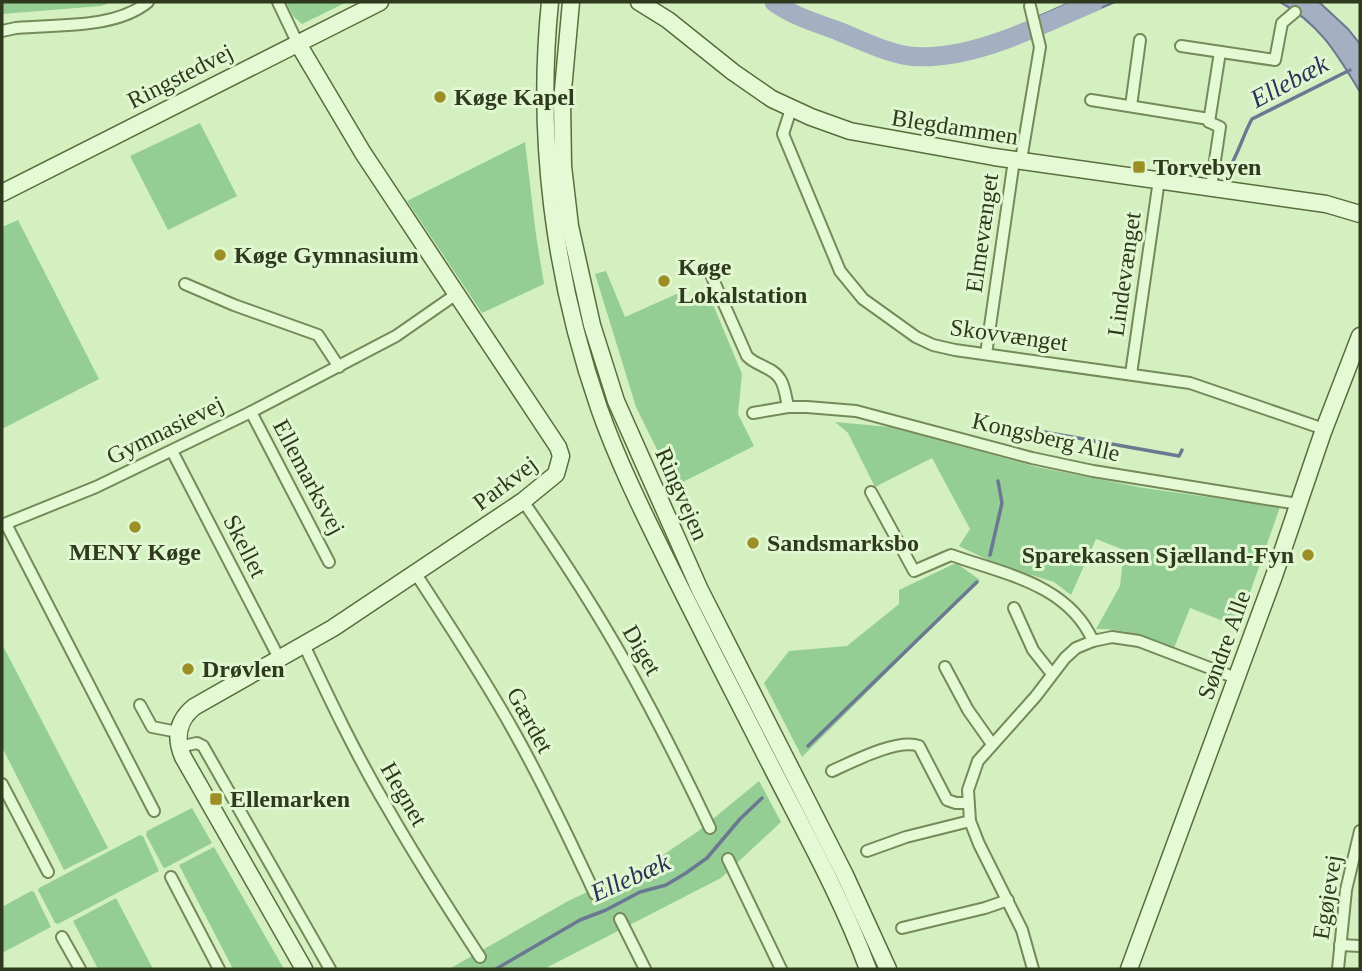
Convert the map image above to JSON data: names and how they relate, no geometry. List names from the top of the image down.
{
  "streets": {
    "street": [
      "Ringstedvej",
      "Blegdammen",
      "Elmevænget",
      "Lindevænget",
      "Skovvænget",
      "Gymnasievej",
      "Kongsberg Alle",
      "Ellemarksvej",
      "Parkvej",
      "Ringvejen",
      "Skellet",
      "Søndre Alle",
      "Diget",
      "Gærdet",
      "Hegnet",
      "Egøjevej"
    ]
  },
  "crossings": [
    ["Ringstedvej", "Parkvej"],
    ["Blegdammen", "Elmevænget"],
    ["Blegdammen", "Lindevænget"],
    ["Blegdammen", "Skovvænget"],
    ["Elmevænget", "Skovvænget"],
    ["Lindevænget", "Skovvænget"],
    ["Skovvænget", "Søndre Alle"],
    ["Gymnasievej", "Ellemarksvej"],
    ["Gymnasievej", "Parkvej"],
    ["Gymnasievej", "Skellet"],
    ["Kongsberg Alle", "Søndre Alle"],
    ["Parkvej", "Skellet"],
    ["Parkvej", "Diget"],
    ["Parkvej", "Gærdet"],
    ["Parkvej", "Hegnet"]
  ],
  "water": ["Ellebæk"],
  "places": {
    "other": [
      "Køge Kapel",
      "Køge Gymnasium",
      "Køge Lokalstation",
      "MENY Køge",
      "Sandsmarksbo",
      "Sparekassen Sjælland-Fyn",
      "Drøvlen"
    ],
    "transit": ["Torvebyen", "Ellemarken"]
  }
}
